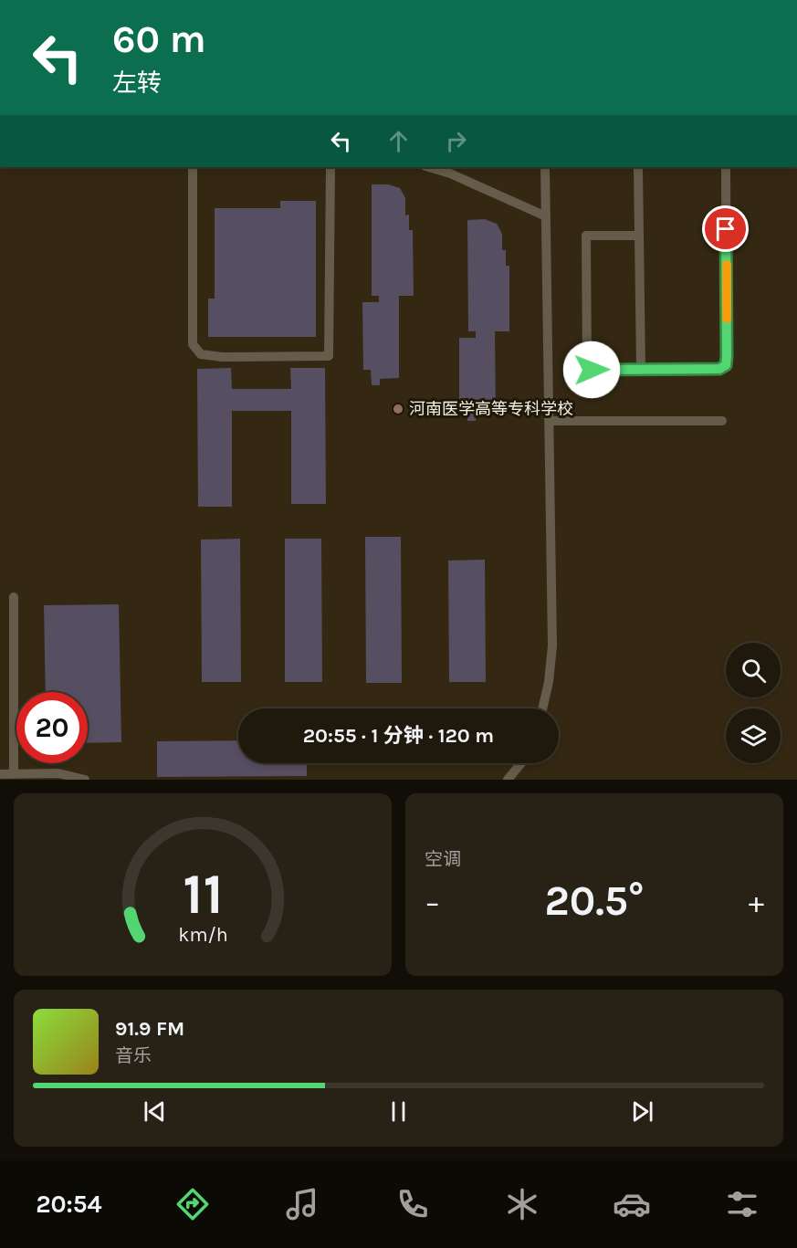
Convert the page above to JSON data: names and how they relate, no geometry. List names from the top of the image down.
{
  "places": ["河南医学高等专科学校"],
  "page": {
    "turn": ["60 m", "左转"],
    "limit": "20",
    "trip": "20:55 · 1 分钟 · 120 m",
    "tile": "空调",
    "heat": ["−", "20.5°", "+"],
    "song": ["91.9 FM", "音乐"],
    "tabs": "20:54",
    "gauge": ["11", "km/h"]
  }
}
